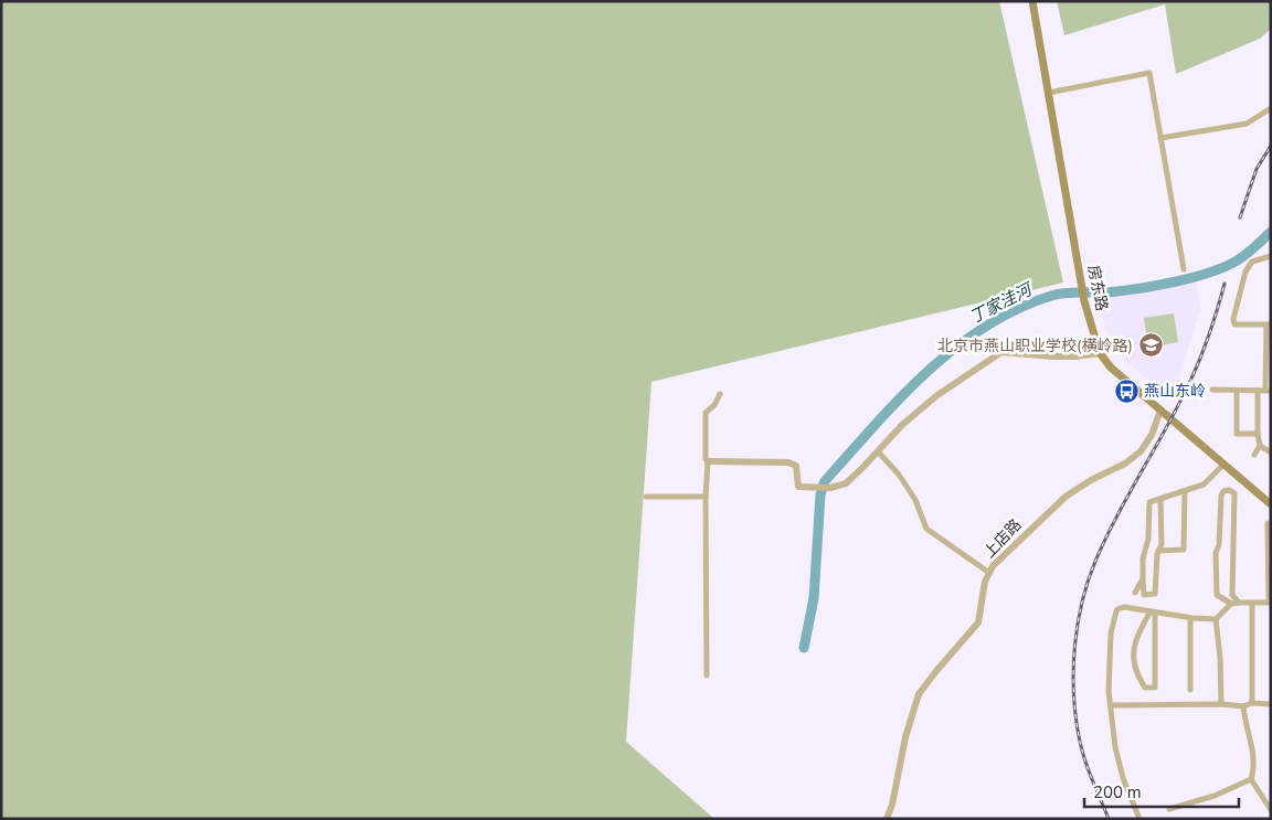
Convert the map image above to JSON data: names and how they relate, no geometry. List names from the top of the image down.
{
  "streets": {
    "main road": ["房东路"],
    "street": ["上店路"]
  },
  "crossings": [
    ["房东路", "上店路"]
  ],
  "water": ["丁家洼河"],
  "places": {
    "school or university": ["北京市燕山职业学校(横岭路)"],
    "bus stop": ["燕山东岭"]
  },
  "scale_bar": "200 m"
}
